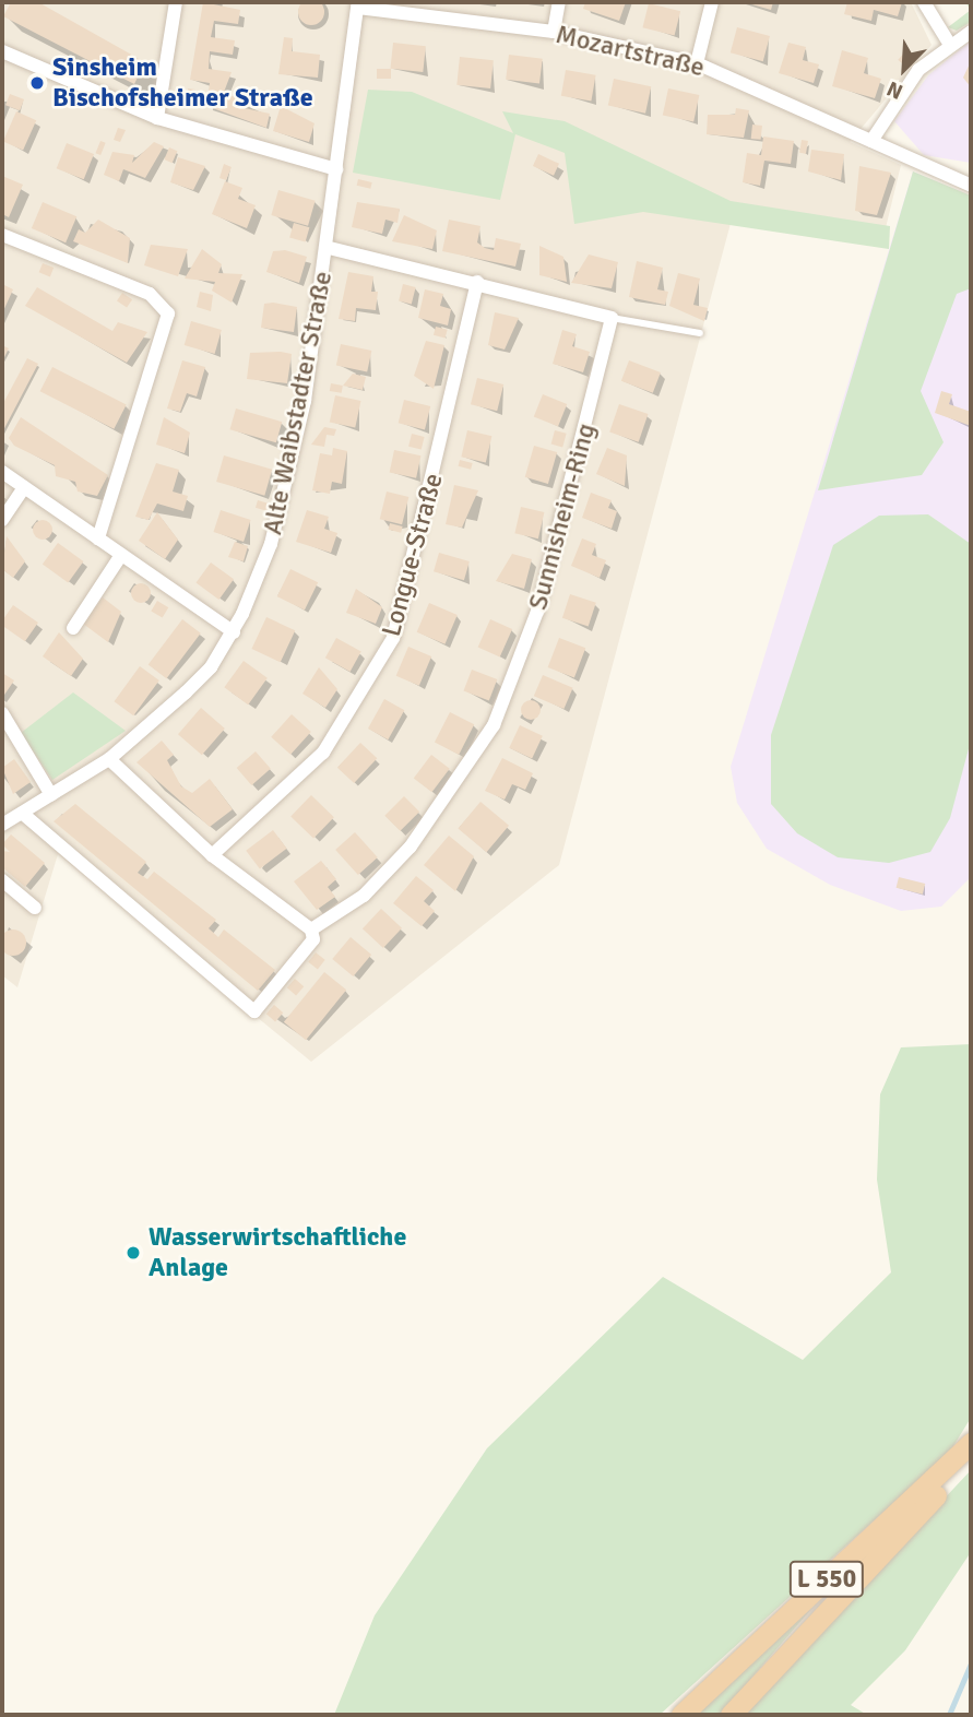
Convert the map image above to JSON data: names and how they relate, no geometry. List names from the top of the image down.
{
  "streets": {
    "highway": ["L 550"],
    "street": [
      "Mozartstraße",
      "Alte Waibstadter Straße",
      "Sunnisheim-Ring",
      "Longue-Straße"
    ]
  },
  "crossings": [
    ["Mozartstraße", "Alte Waibstadter Straße"]
  ],
  "places": ["Sinsheim Bischofsheimer Straße", "Wasserwirtschaftliche Anlage"],
  "north": "bottom left"
}
